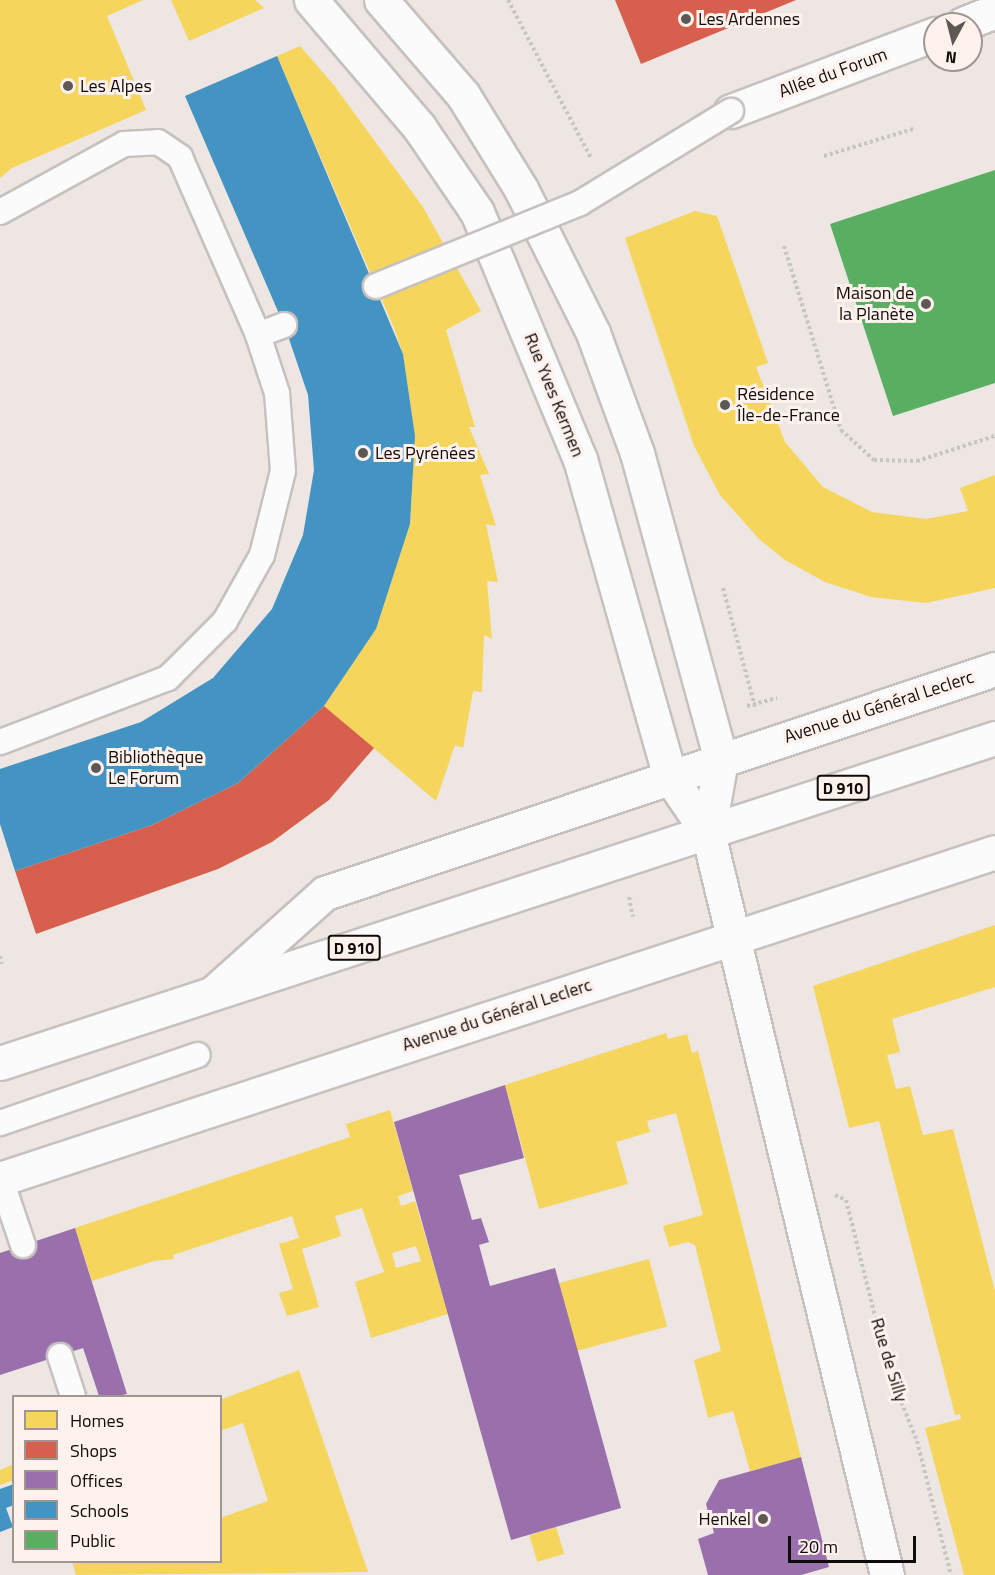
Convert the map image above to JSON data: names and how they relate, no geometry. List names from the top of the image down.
{
  "streets": {
    "street": [
      "Allée du Forum",
      "Rue Yves Kermen",
      "Avenue du Général Leclerc",
      "D 910"
    ],
    "path": ["Rue de Silly"]
  },
  "crossings": [
    ["Rue Yves Kermen", "Avenue du Général Leclerc"]
  ],
  "places": [
    "Les Ardennes",
    "Les Alpes",
    "Maison de la Planète",
    "Résidence Île-de-France",
    "Les Pyrénées",
    "Bibliothèque Le Forum",
    "Henkel"
  ],
  "legend": [
    "Homes",
    "Shops",
    "Offices",
    "Schools",
    "Public"
  ],
  "scale_bar": "20 m",
  "north": "bottom"
}
